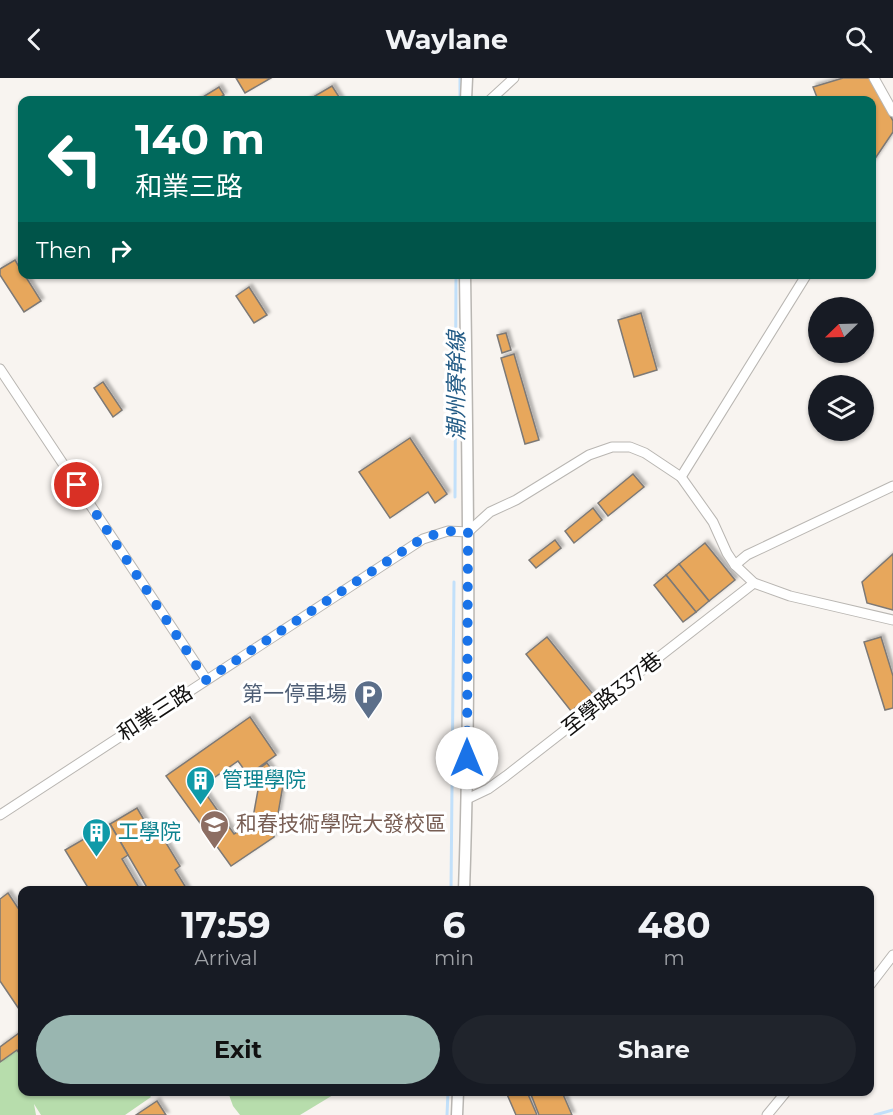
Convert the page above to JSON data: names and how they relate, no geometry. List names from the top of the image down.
{
  "streets": {
    "street": ["至學路337巷", "和業三路"]
  },
  "water": ["潮州寮幹線"],
  "places": {
    "parking": ["第一停車場"],
    "building": ["管理學院", "工學院"],
    "school or university": ["和春技術學院大發校區"]
  },
  "north": "bottom left",
  "page": {
    "header": "Waylane",
    "turn": ["140 m", "和業三路"],
    "then": "Then",
    "eta": [
      "17:59",
      "Arrival",
      "6",
      "min",
      "480",
      "m"
    ],
    "buttons": ["Exit", "Share"]
  }
}
